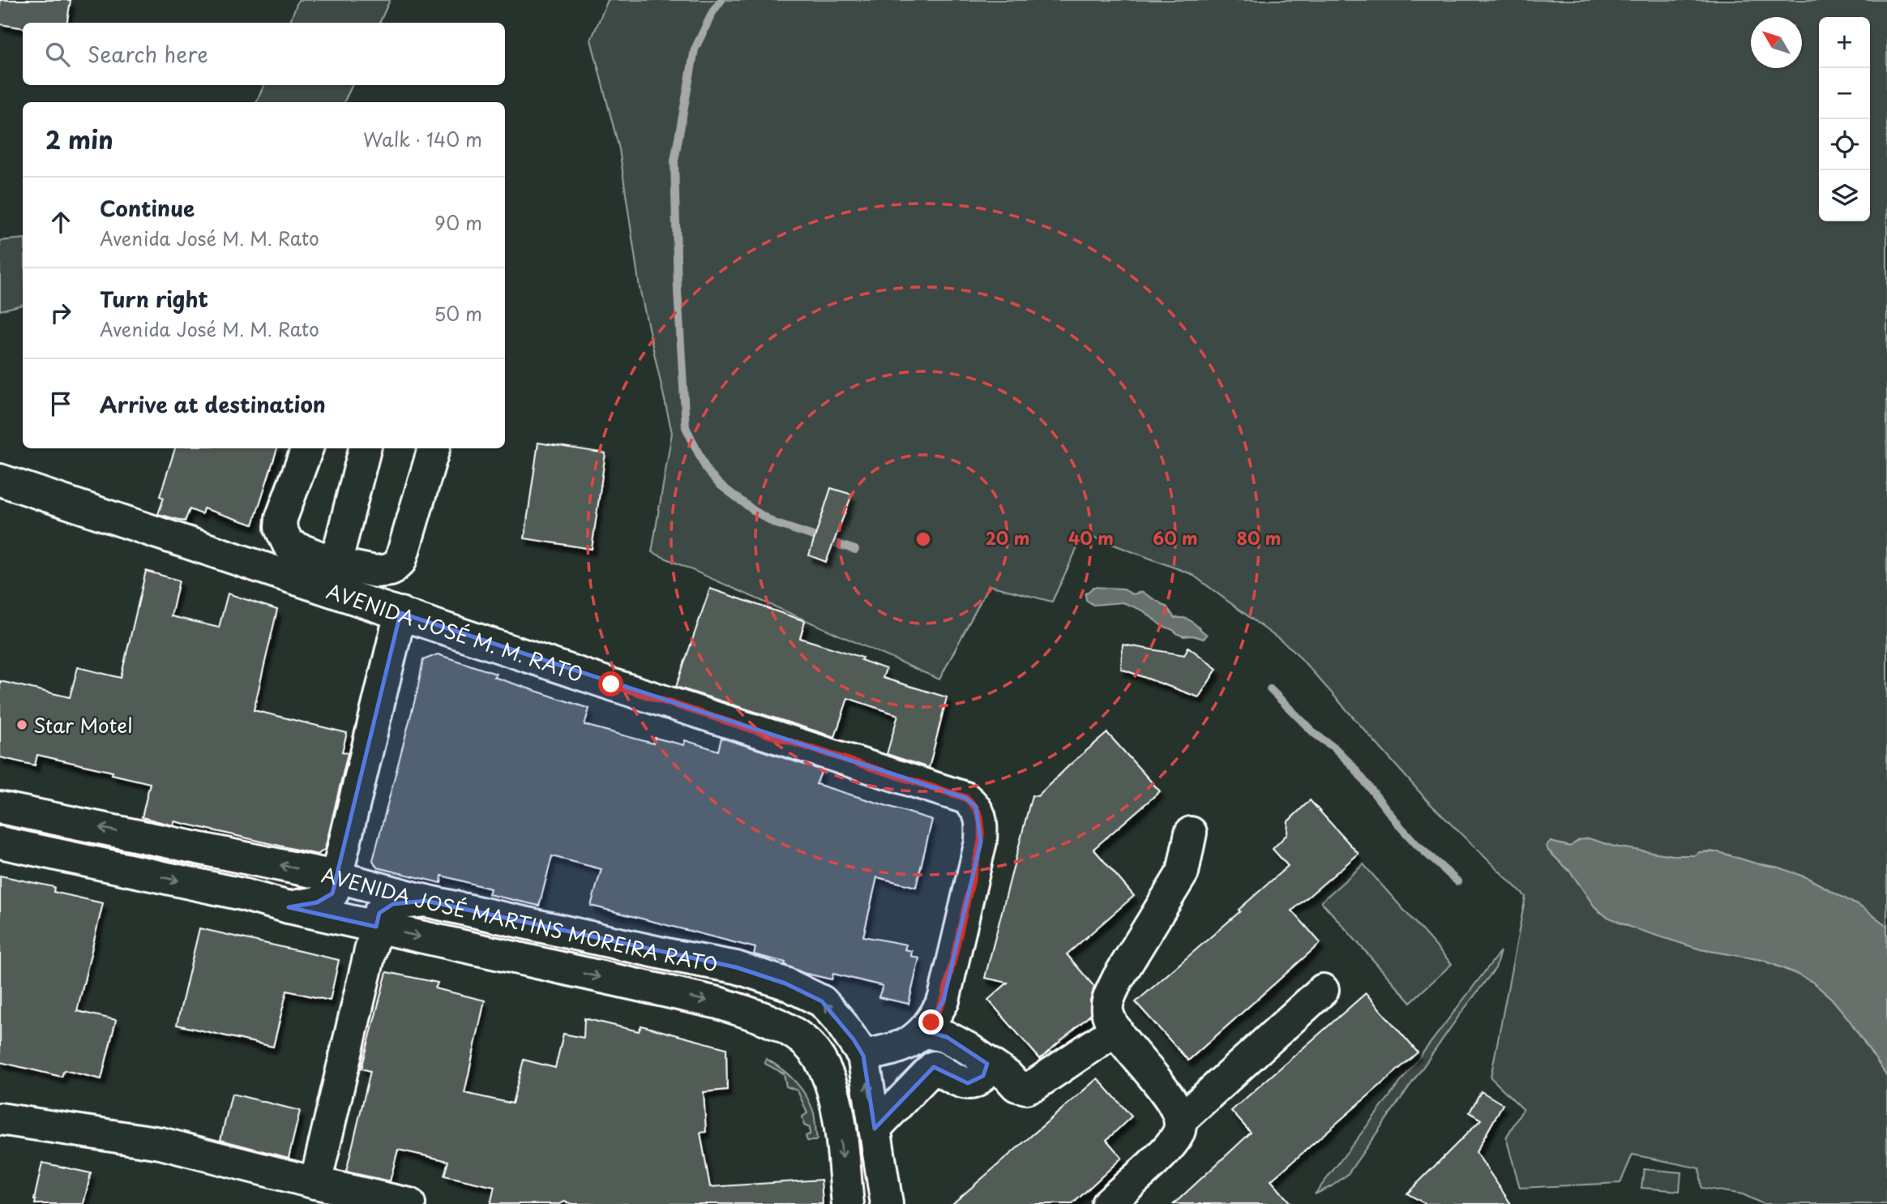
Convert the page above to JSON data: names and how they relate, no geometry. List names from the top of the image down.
{
  "streets": {
    "street": ["AVENIDA JOSÉ M. M. RATO", "AVENIDA JOSÉ MARTINS MOREIRA RATO"]
  },
  "crossings": [
    ["AVENIDA JOSÉ M. M. RATO", "AVENIDA JOSÉ MARTINS MOREIRA RATO"]
  ],
  "places": ["Star Motel"],
  "north": "top left",
  "page": {
    "map_buttons": ["+", "−"],
    "search": "Search here",
    "heading": ["2 min", "Walk · 140 m"],
    "list": [
      ["Continue", "Avenida José M. M. Rato", "90 m"],
      ["Turn right", "Avenida José M. M. Rato", "50 m"],
      "Arrive at destination"
    ]
  },
  "rings": [
    "20 m",
    "40 m",
    "60 m",
    "80 m"
  ]
}
